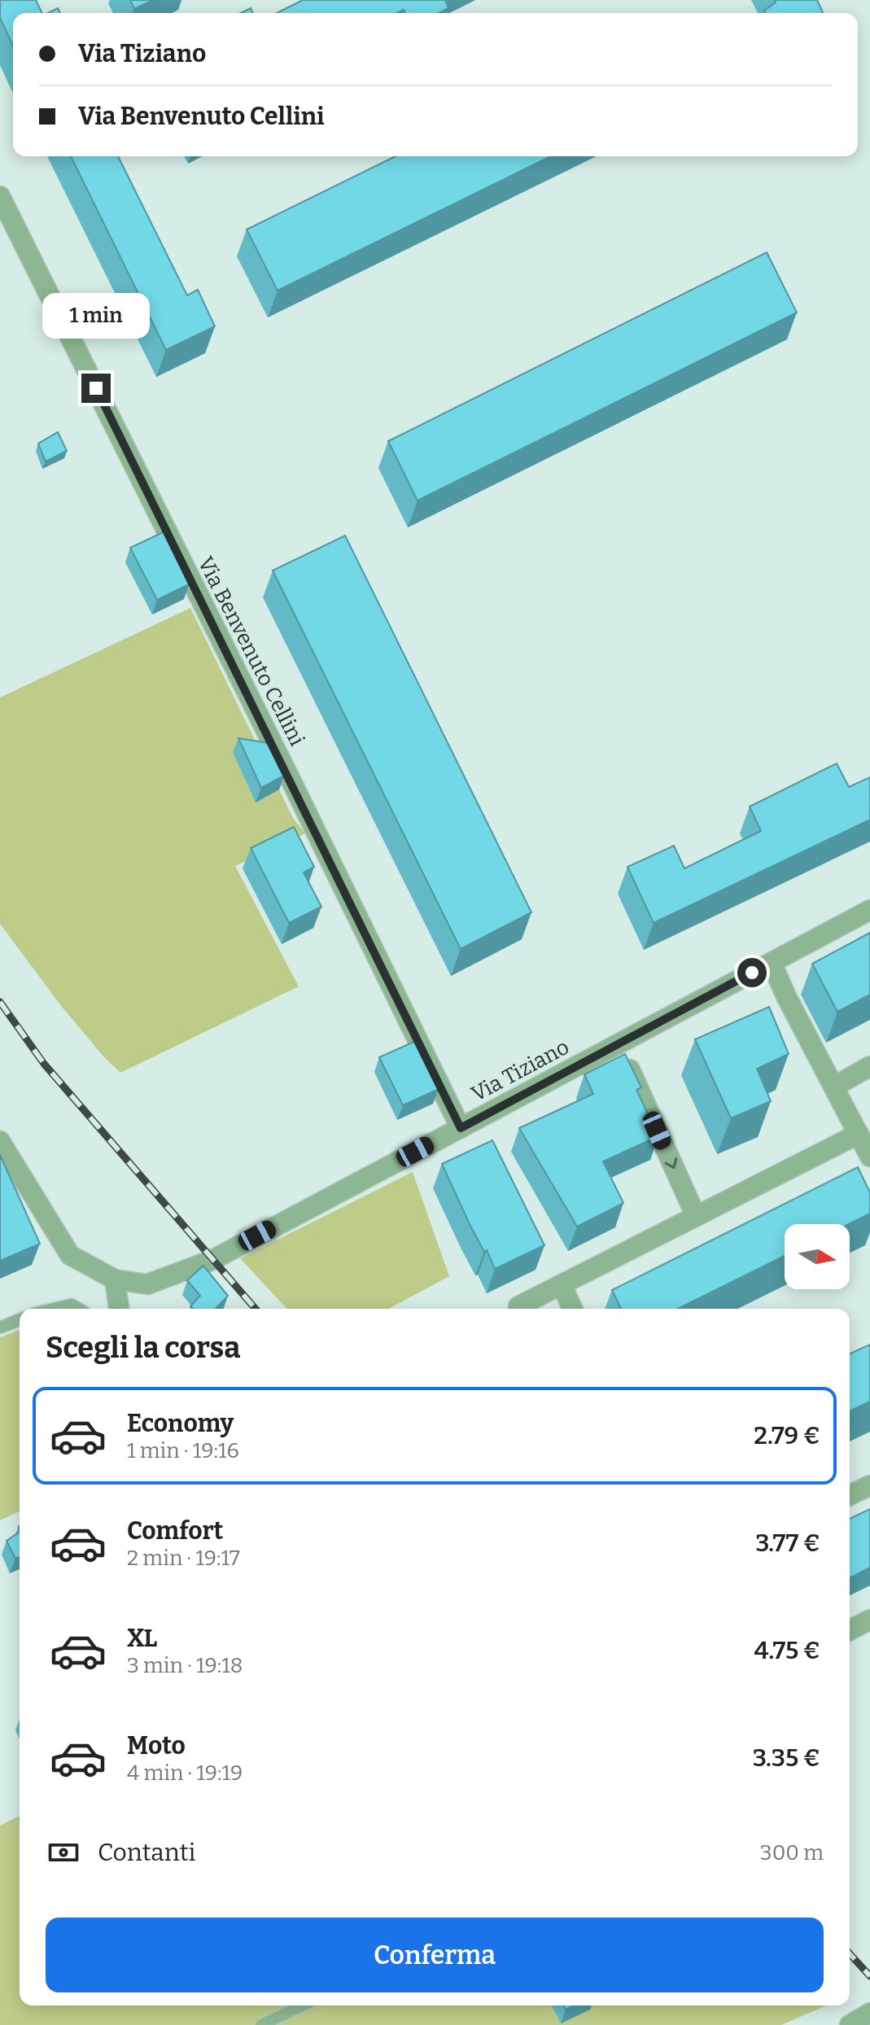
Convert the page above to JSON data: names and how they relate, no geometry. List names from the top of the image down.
{
  "streets": {
    "street": ["Via Benvenuto Cellini", "Via Tiziano"]
  },
  "crossings": [
    ["Via Benvenuto Cellini", "Via Tiziano"]
  ],
  "north": "right",
  "page": {
    "banner": ["Via Tiziano", "Via Benvenuto Cellini"],
    "bubble": "1 min",
    "heading": "Scegli la corsa",
    "list": [
      {
        "name": "Economy",
        "note": "1 min · 19:16",
        "value": "2.79 €"
      },
      {
        "name": "Comfort",
        "note": "2 min · 19:17",
        "value": "3.77 €"
      },
      {
        "name": "XL",
        "note": "3 min · 19:18",
        "value": "4.75 €"
      },
      {
        "name": "Moto",
        "note": "4 min · 19:19",
        "value": "3.35 €"
      }
    ],
    "pay": ["Contanti", "300 m"],
    "buttons": "Conferma"
  }
}
